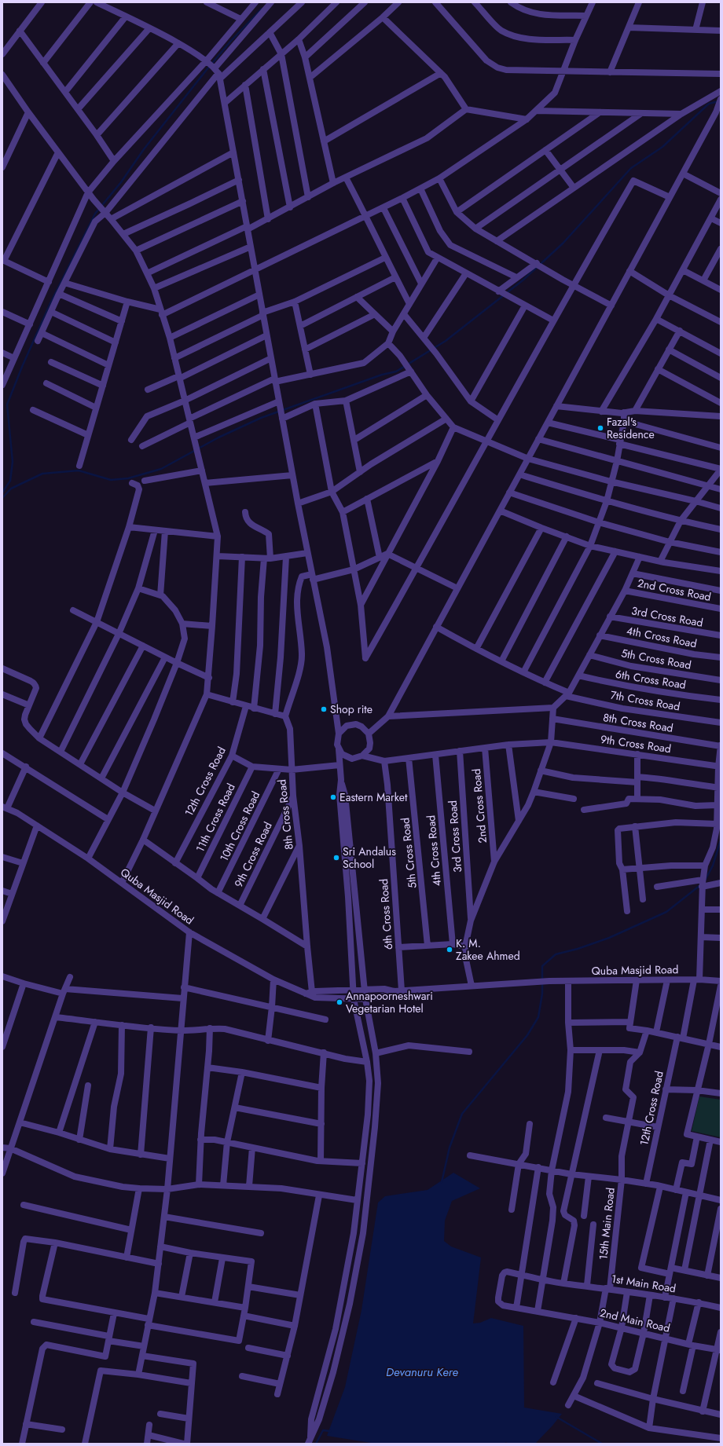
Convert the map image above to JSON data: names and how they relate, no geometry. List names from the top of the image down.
{
  "streets": {
    "street": [
      "2nd Cross Road",
      "3rd Cross Road",
      "4th Cross Road",
      "5th Cross Road",
      "6th Cross Road",
      "7th Cross Road",
      "8th Cross Road",
      "9th Cross Road",
      "12th Cross Road",
      "11th Cross Road",
      "10th Cross Road",
      "Quba Masjid Road",
      "15th Main Road",
      "1st Main Road",
      "2nd Main Road"
    ]
  },
  "crossings": [
    ["2nd Cross Road", "9th Cross Road"],
    ["3rd Cross Road", "9th Cross Road"],
    ["4th Cross Road", "9th Cross Road"],
    ["5th Cross Road", "9th Cross Road"],
    ["6th Cross Road", "9th Cross Road"],
    ["6th Cross Road", "Quba Masjid Road"],
    ["8th Cross Road", "9th Cross Road"],
    ["8th Cross Road", "12th Cross Road"],
    ["8th Cross Road", "Quba Masjid Road"],
    ["9th Cross Road", "12th Cross Road"],
    ["12th Cross Road", "Quba Masjid Road"],
    ["15th Main Road", "1st Main Road"],
    ["15th Main Road", "2nd Main Road"],
    ["1st Main Road", "2nd Main Road"]
  ],
  "water": ["Devanuru Kere"],
  "places": [
    "Fazal's Residence",
    "Shop rite",
    "Eastern Market",
    "Sri Andalus School",
    "K. M. Zakee Ahmed",
    "Annapoorneshwari Vegetarian Hotel"
  ]
}
